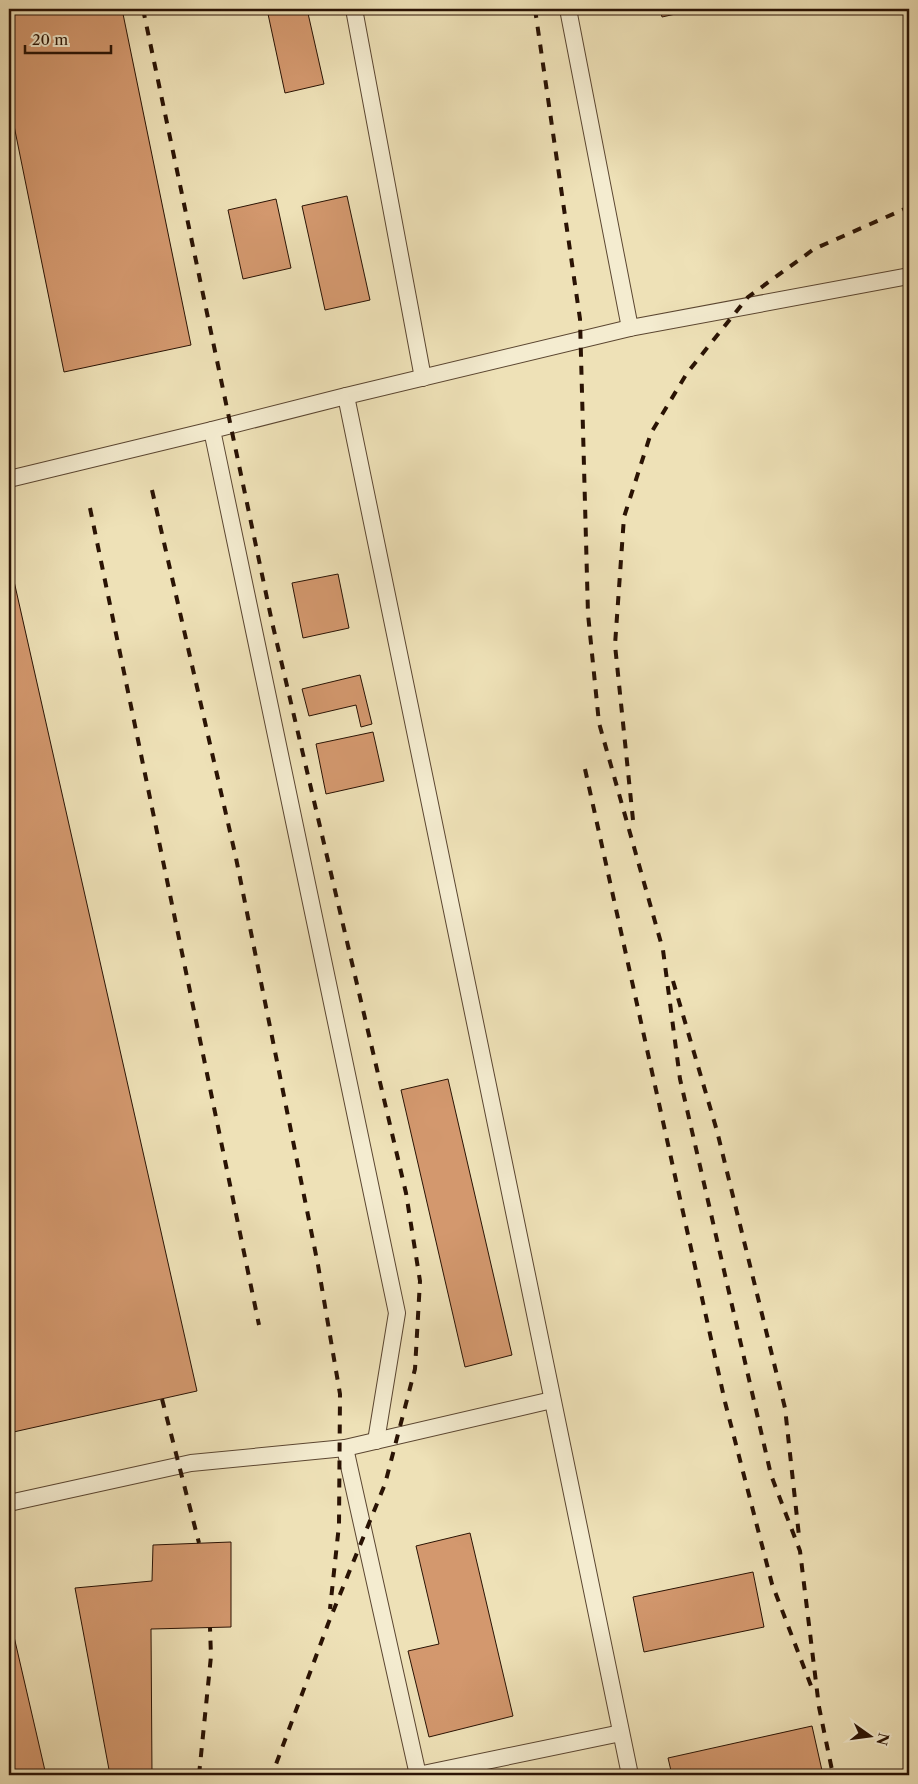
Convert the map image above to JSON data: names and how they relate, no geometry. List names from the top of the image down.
{
  "scale_bar": "20 m",
  "north": "right"
}
